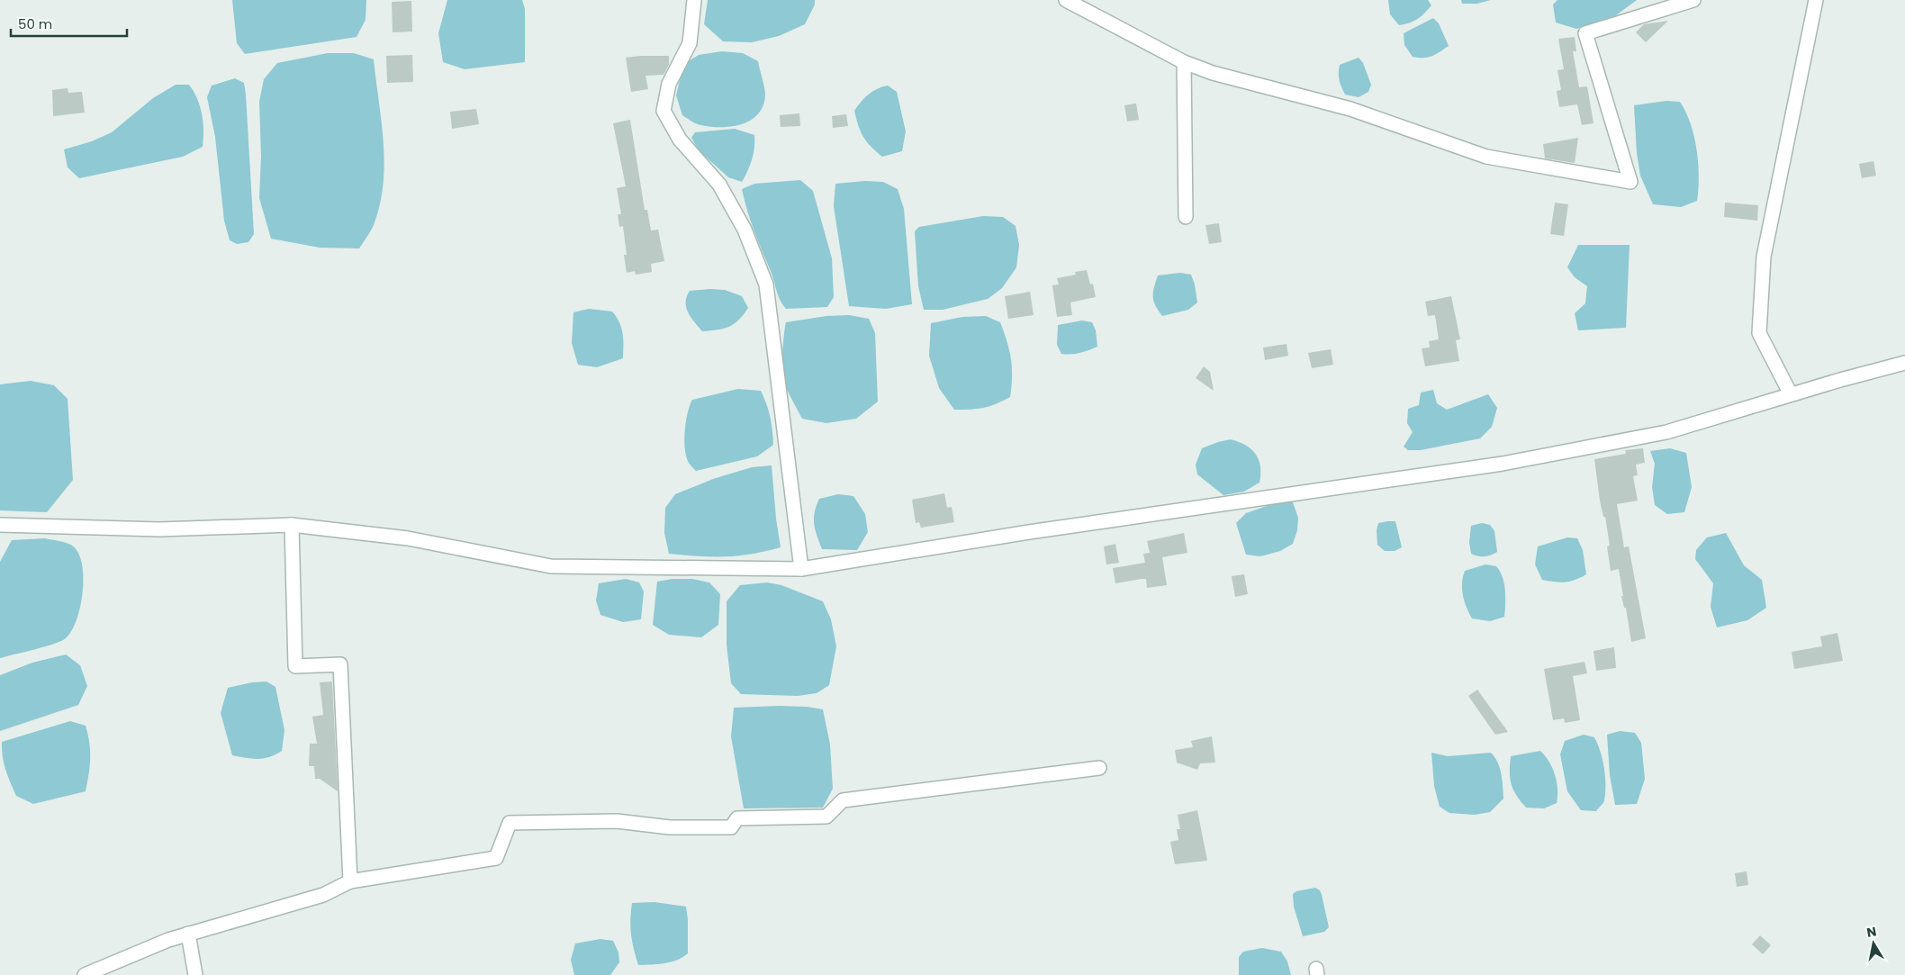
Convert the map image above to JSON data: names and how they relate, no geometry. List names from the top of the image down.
{
  "scale_bar": "50 m",
  "north": "top"
}
